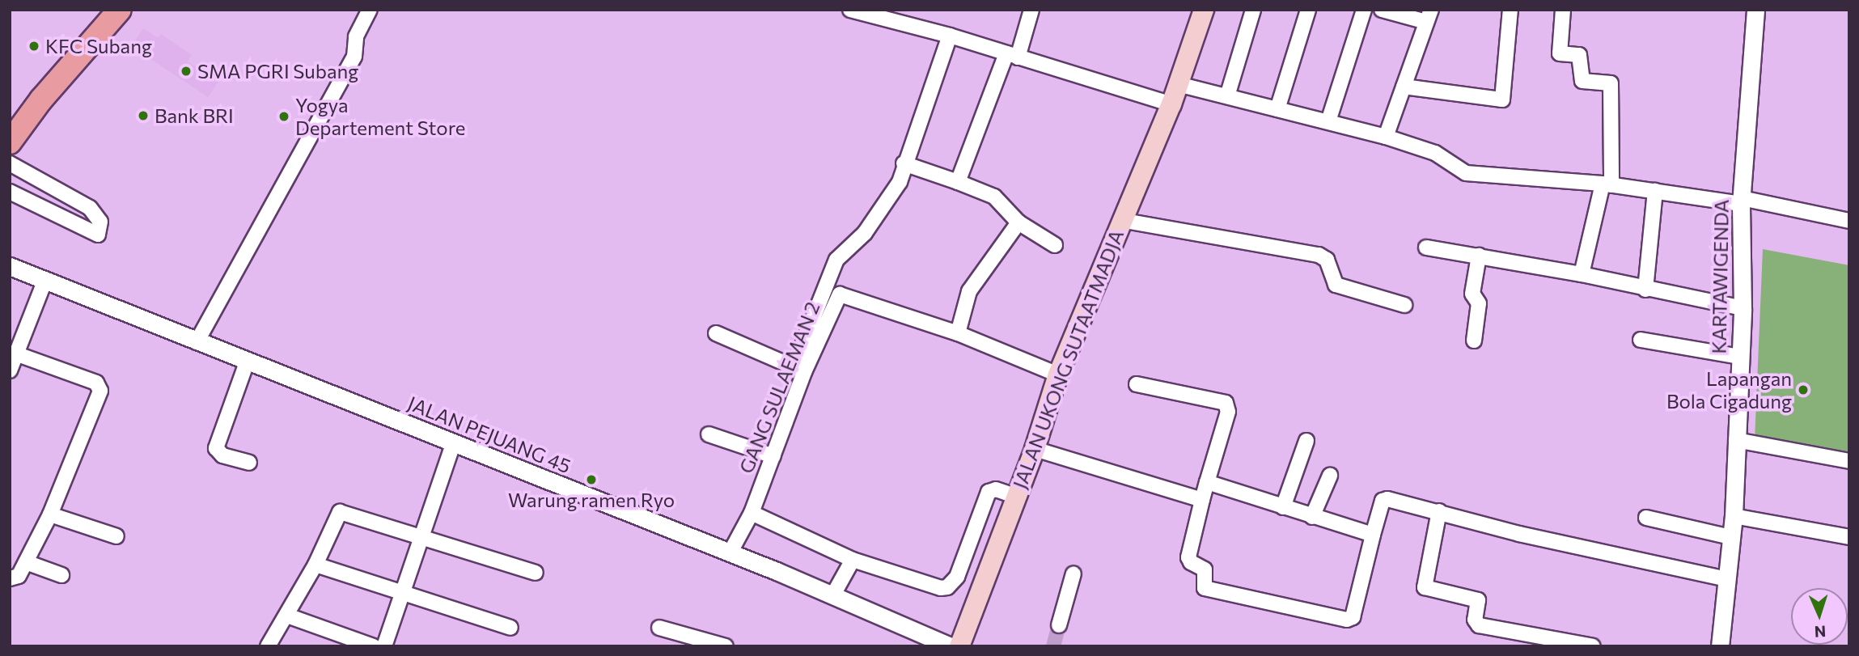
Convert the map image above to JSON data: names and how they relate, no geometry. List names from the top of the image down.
{
  "streets": {
    "main road": ["JALAN UKONG SUTAATMADJA"],
    "street": ["KARTAWIGENDA", "GANG SULAEMAN 2", "JALAN PEJUANG 45"]
  },
  "crossings": [
    ["JALAN UKONG SUTAATMADJA", "GANG SULAEMAN 2"],
    ["GANG SULAEMAN 2", "JALAN PEJUANG 45"]
  ],
  "places": [
    "KFC Subang",
    "SMA PGRI Subang",
    "Bank BRI",
    "Yogya Departement Store",
    "Lapangan Bola Cigadung",
    "Warung ramen Ryo"
  ],
  "north": "bottom"
}
